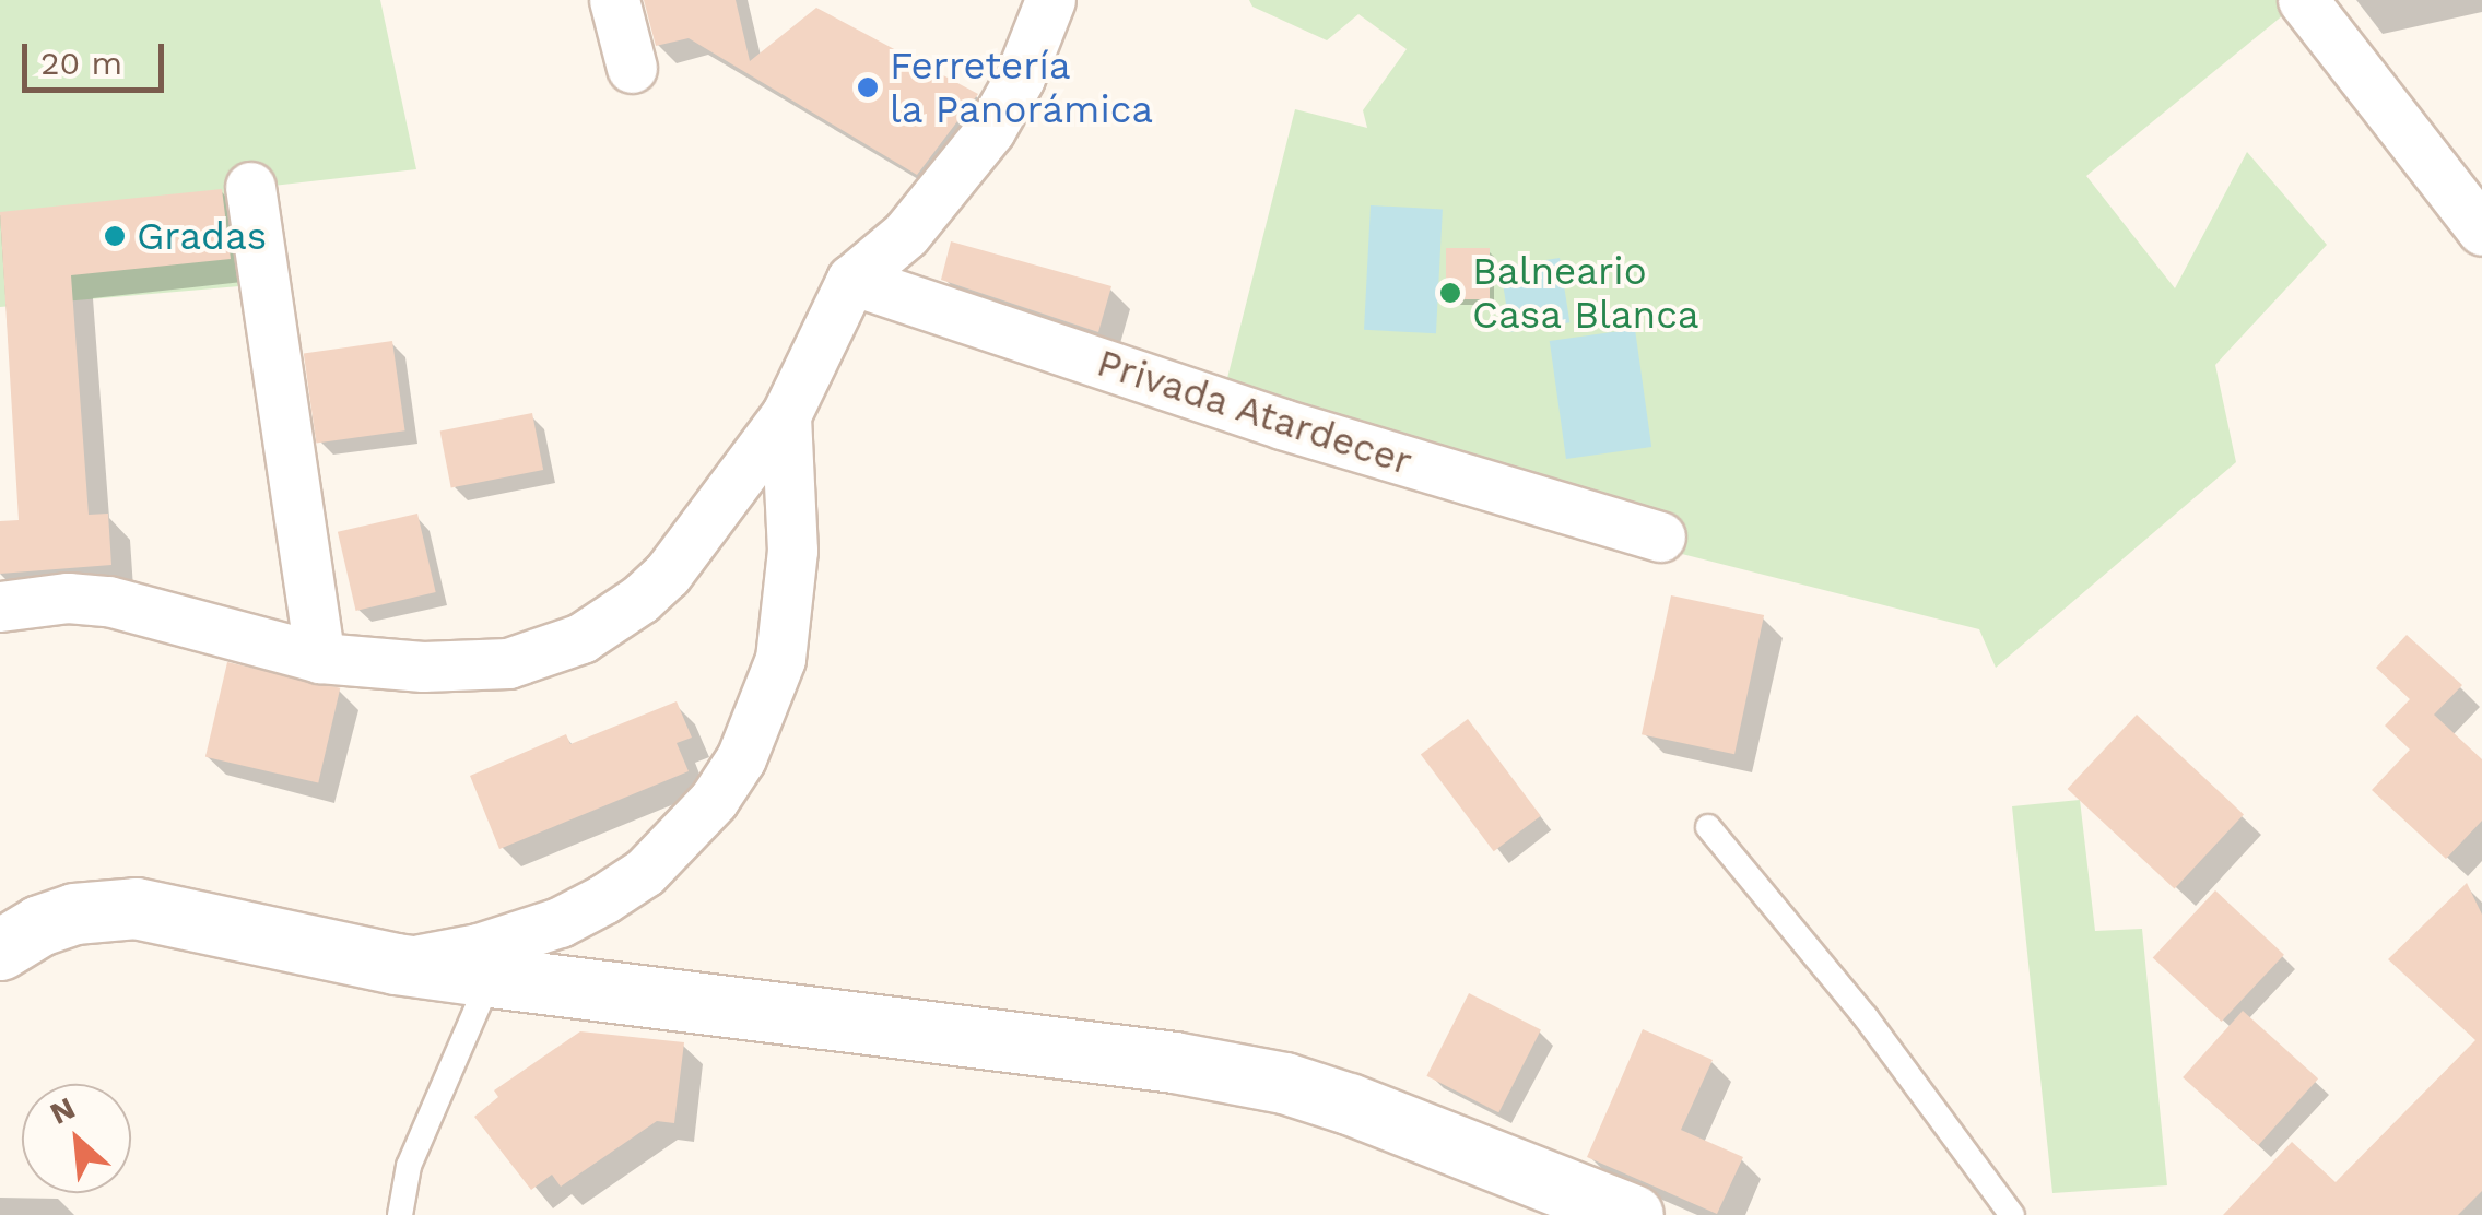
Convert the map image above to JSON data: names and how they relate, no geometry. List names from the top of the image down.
{
  "streets": {
    "street": ["Privada Atardecer"]
  },
  "places": ["Ferretería la Panorámica", "Gradas", "Balneario Casa Blanca"],
  "scale_bar": "20 m",
  "north": "top left"
}
